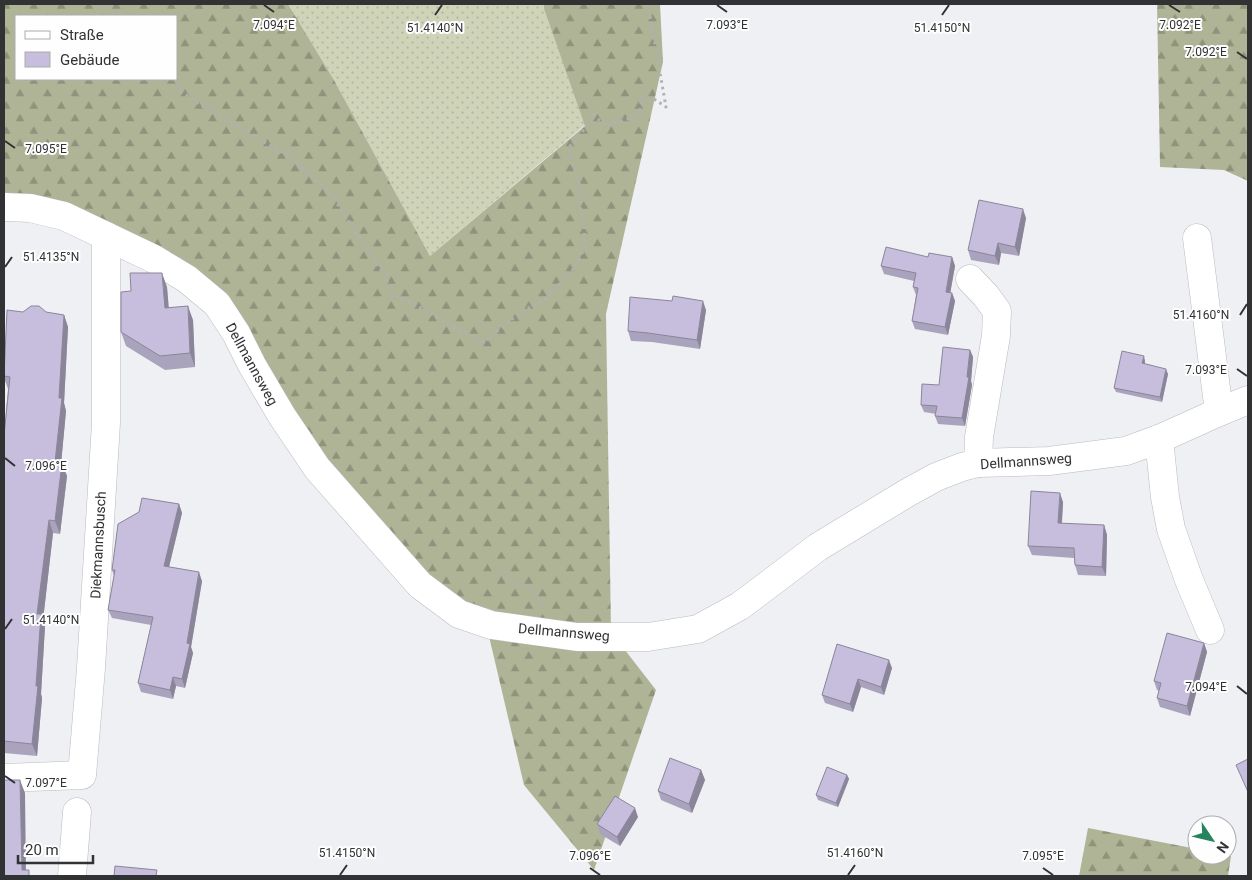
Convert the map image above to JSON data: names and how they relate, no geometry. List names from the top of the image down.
{
  "streets": {
    "street": ["Dellmannsweg", "Diekmannsbusch"]
  },
  "crossings": [
    ["Dellmannsweg", "Diekmannsbusch"]
  ],
  "legend": ["Straße", "Gebäude"],
  "scale_bar": "20 m",
  "north": "bottom right",
  "coordinates": [
    "7.094°E",
    "7.093°E",
    "7.092°E",
    "51.4140°N",
    "51.4150°N",
    "7.095°E",
    "51.4135°N",
    "51.4160°N",
    "7.096°E",
    "7.097°E"
  ]
}
